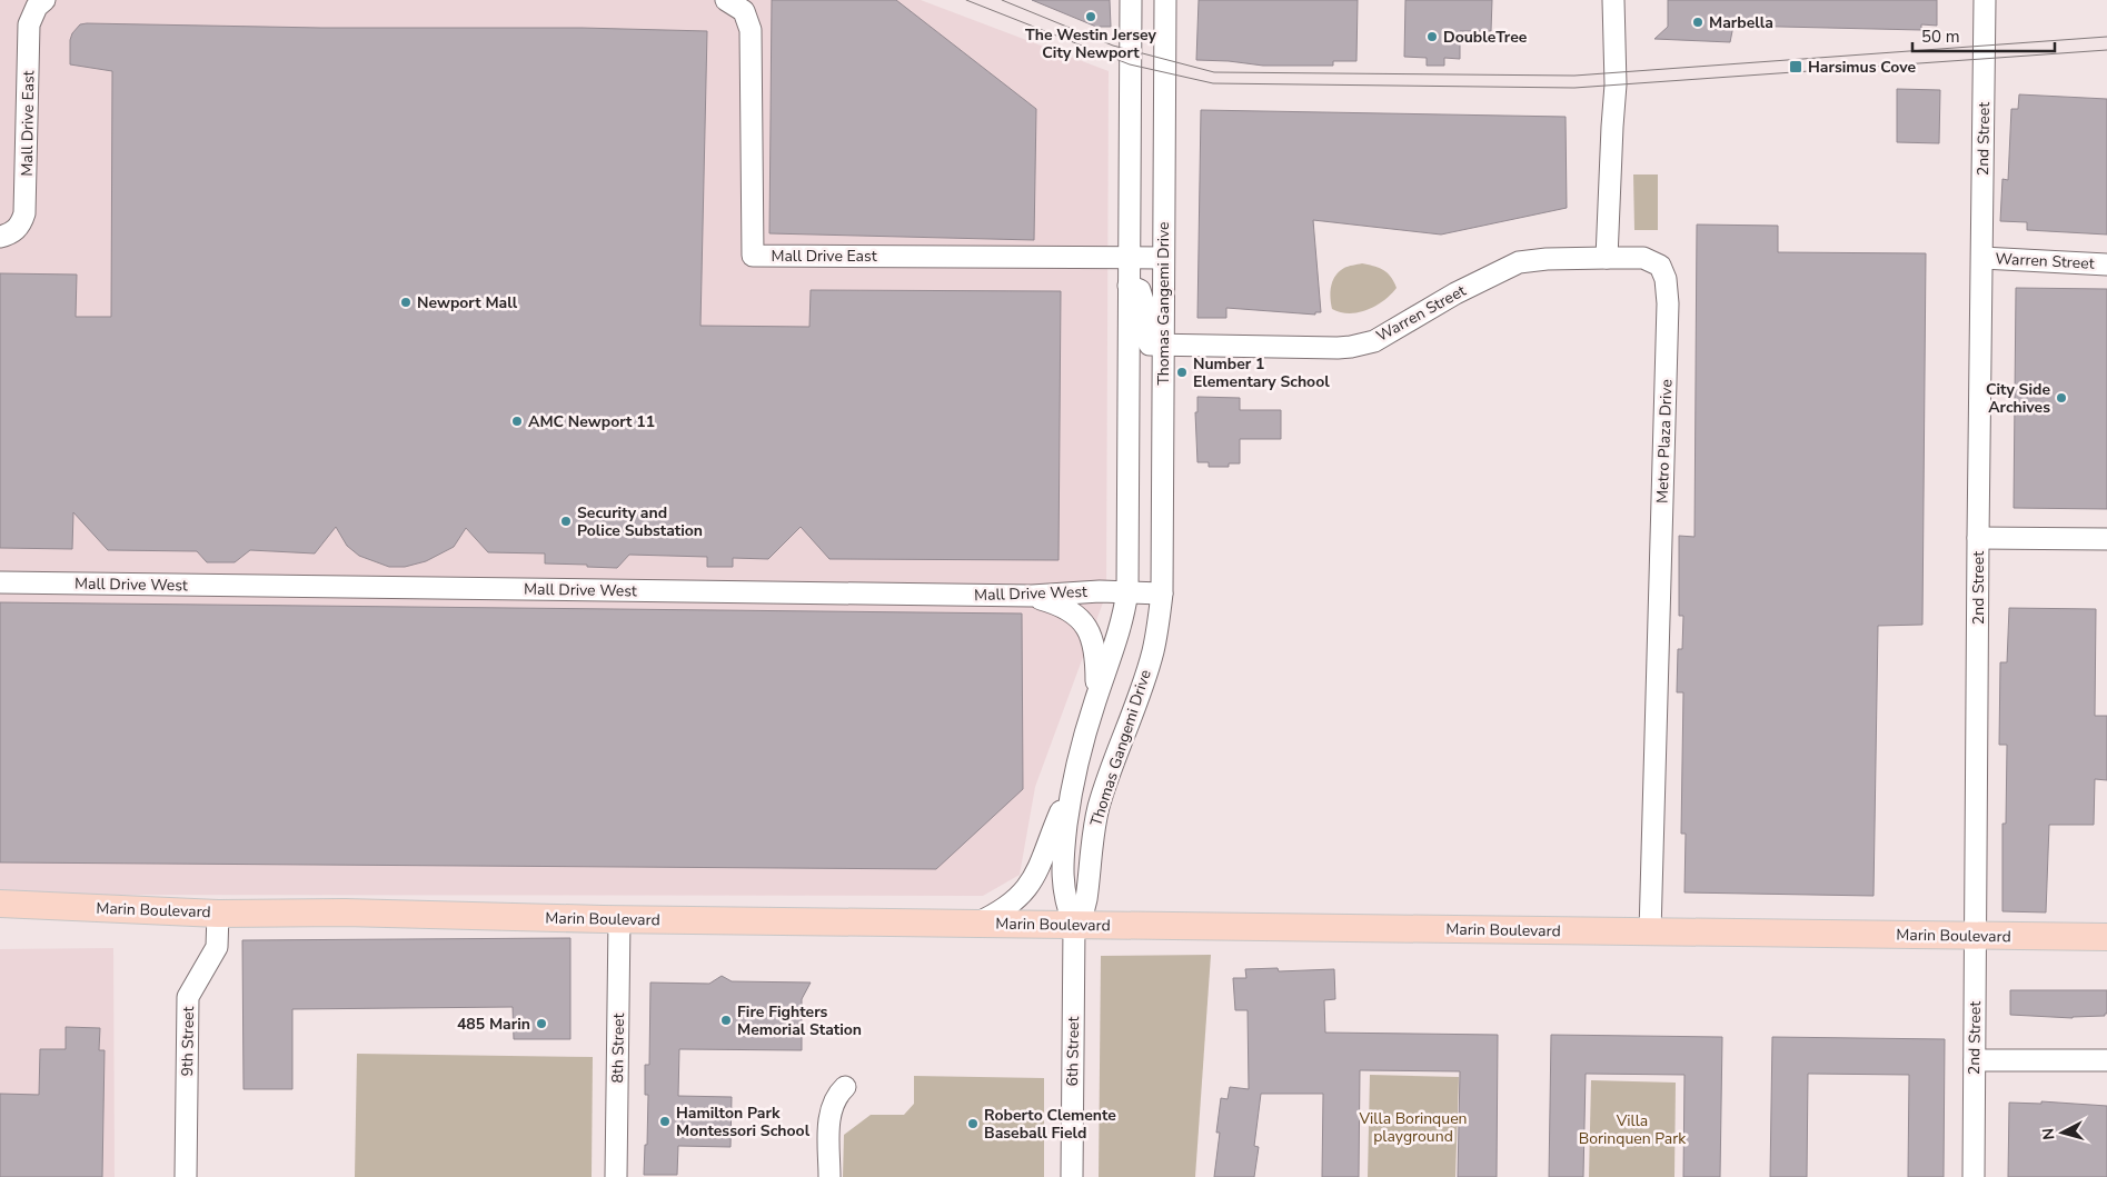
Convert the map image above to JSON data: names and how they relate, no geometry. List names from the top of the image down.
{
  "streets": {
    "main road": ["Marin Boulevard"],
    "street": [
      "Mall Drive East",
      "2nd Street",
      "Warren Street",
      "Thomas Gangemi Drive",
      "Metro Plaza Drive",
      "Mall Drive West",
      "9th Street",
      "8th Street",
      "6th Street"
    ]
  },
  "crossings": [
    ["Mall Drive East", "Thomas Gangemi Drive"],
    ["2nd Street", "Warren Street"],
    ["2nd Street", "Marin Boulevard"],
    ["Warren Street", "Thomas Gangemi Drive"],
    ["Warren Street", "Metro Plaza Drive"],
    ["Thomas Gangemi Drive", "Mall Drive West"],
    ["Thomas Gangemi Drive", "Marin Boulevard"],
    ["Thomas Gangemi Drive", "6th Street"],
    ["Metro Plaza Drive", "Marin Boulevard"],
    ["Marin Boulevard", "9th Street"],
    ["Marin Boulevard", "8th Street"],
    ["Marin Boulevard", "6th Street"]
  ],
  "parks": ["Villa Borinquen playground", "Villa Borinquen Park"],
  "places": {
    "other": [
      "The Westin Jersey City Newport",
      "Marbella",
      "DoubleTree",
      "Newport Mall",
      "Number 1 Elementary School",
      "City Side Archives",
      "AMC Newport 11",
      "Security and Police Substation",
      "Fire Fighters Memorial Station",
      "485 Marin",
      "Hamilton Park Montessori School",
      "Roberto Clemente Baseball Field"
    ],
    "transit": ["Harsimus Cove"]
  },
  "scale_bar": "50 m",
  "north": "left"
}
